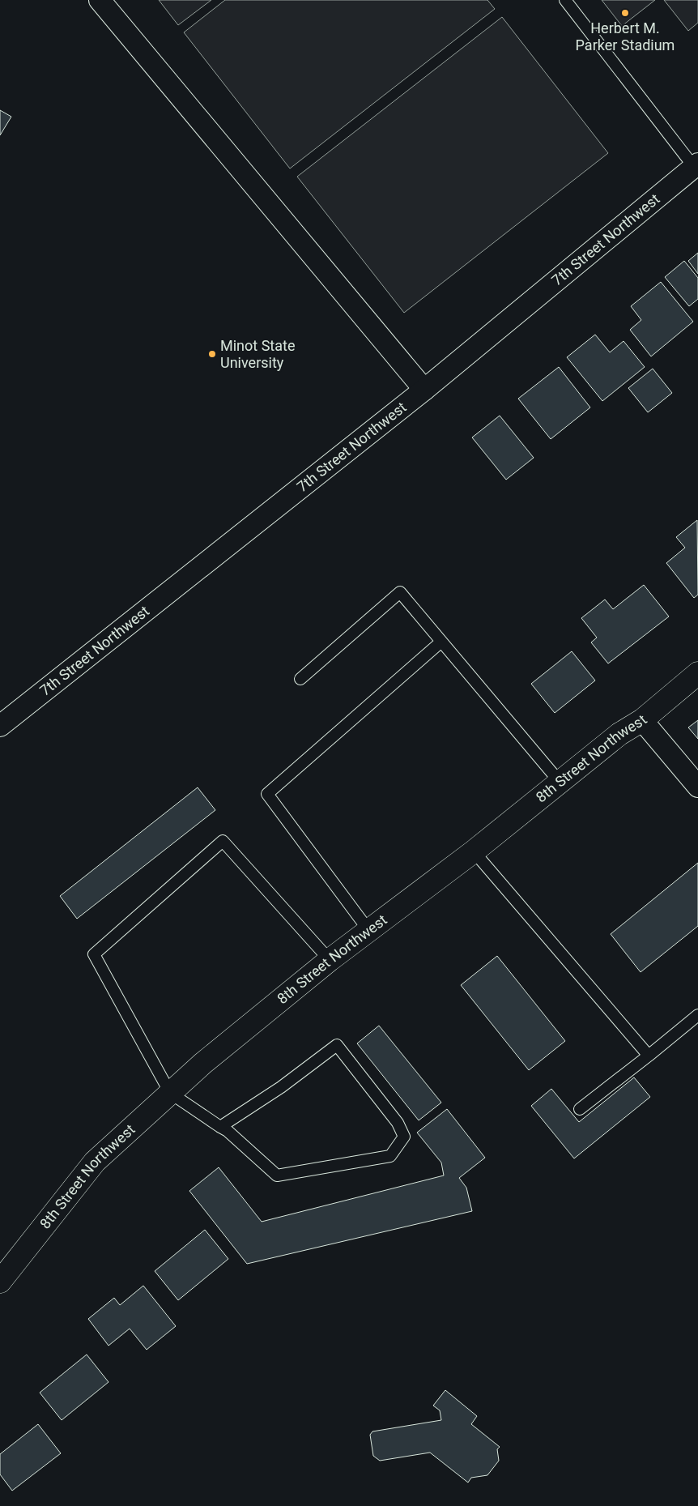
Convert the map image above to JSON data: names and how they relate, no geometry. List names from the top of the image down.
{
  "streets": {
    "street": ["7th Street Northwest", "8th Street Northwest"]
  },
  "places": ["Herbert M. Parker Stadium", "Minot State University"]
}
